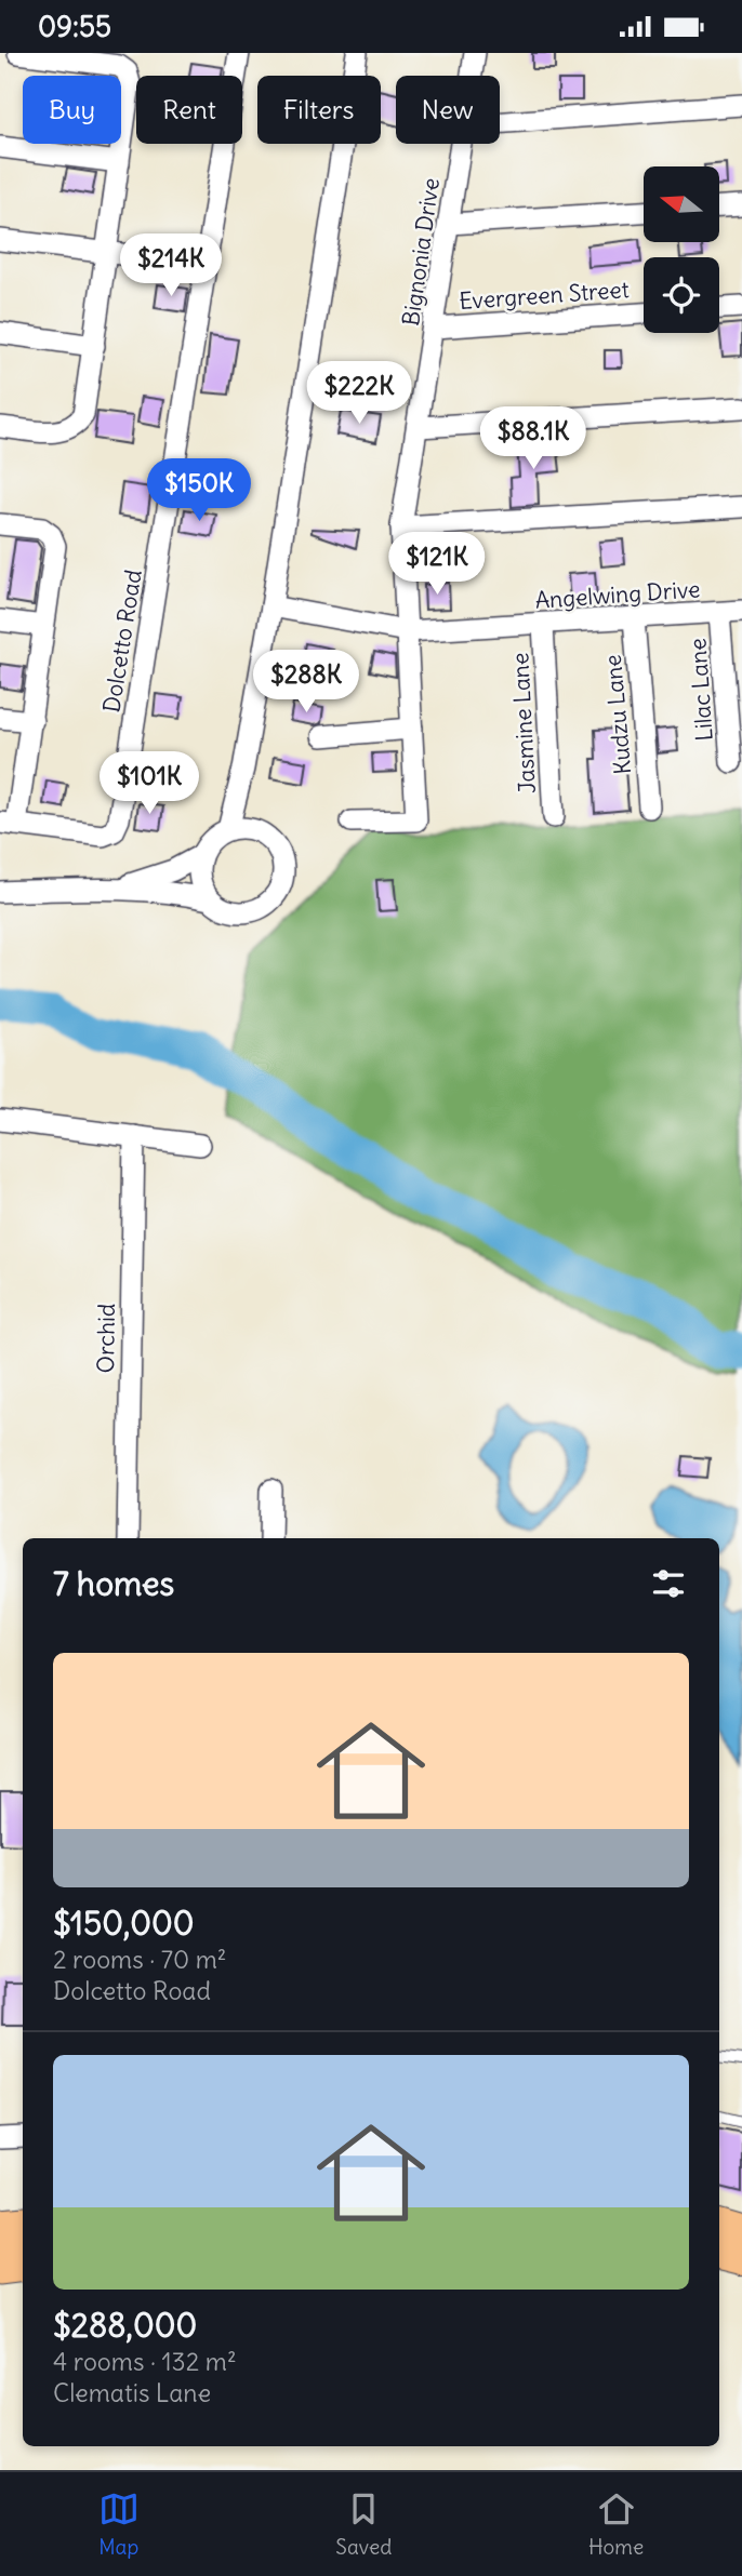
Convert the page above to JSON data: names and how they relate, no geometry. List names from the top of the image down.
{
  "streets": {
    "street": [
      "Bignonia Drive",
      "Evergreen Street",
      "Angelwing Drive",
      "Dolcetto Road",
      "Lilac Lane",
      "Kudzu Lane",
      "Jasmine Lane",
      "Orchid"
    ]
  },
  "crossings": [
    ["Bignonia Drive", "Evergreen Street"],
    ["Bignonia Drive", "Angelwing Drive"],
    ["Angelwing Drive", "Lilac Lane"],
    ["Angelwing Drive", "Kudzu Lane"],
    ["Angelwing Drive", "Jasmine Lane"]
  ],
  "north": "left",
  "page": {
    "status": "09:55",
    "chip": [
      "Buy",
      "Rent",
      "Filters",
      "New"
    ],
    "price": [
      "$214K",
      "$222K",
      "$88.1K",
      "$150K",
      "$121K",
      "$288K",
      "$101K"
    ],
    "heading": "7 homes",
    "list": [
      {
        "name": "$150,000",
        "note": "2 rooms · 70 m² · Dolcetto Road"
      },
      {
        "name": "$288,000",
        "note": "4 rooms · 132 m² · Clematis Lane"
      }
    ],
    "tabs": ["Map", "Saved", "Home"]
  }
}
